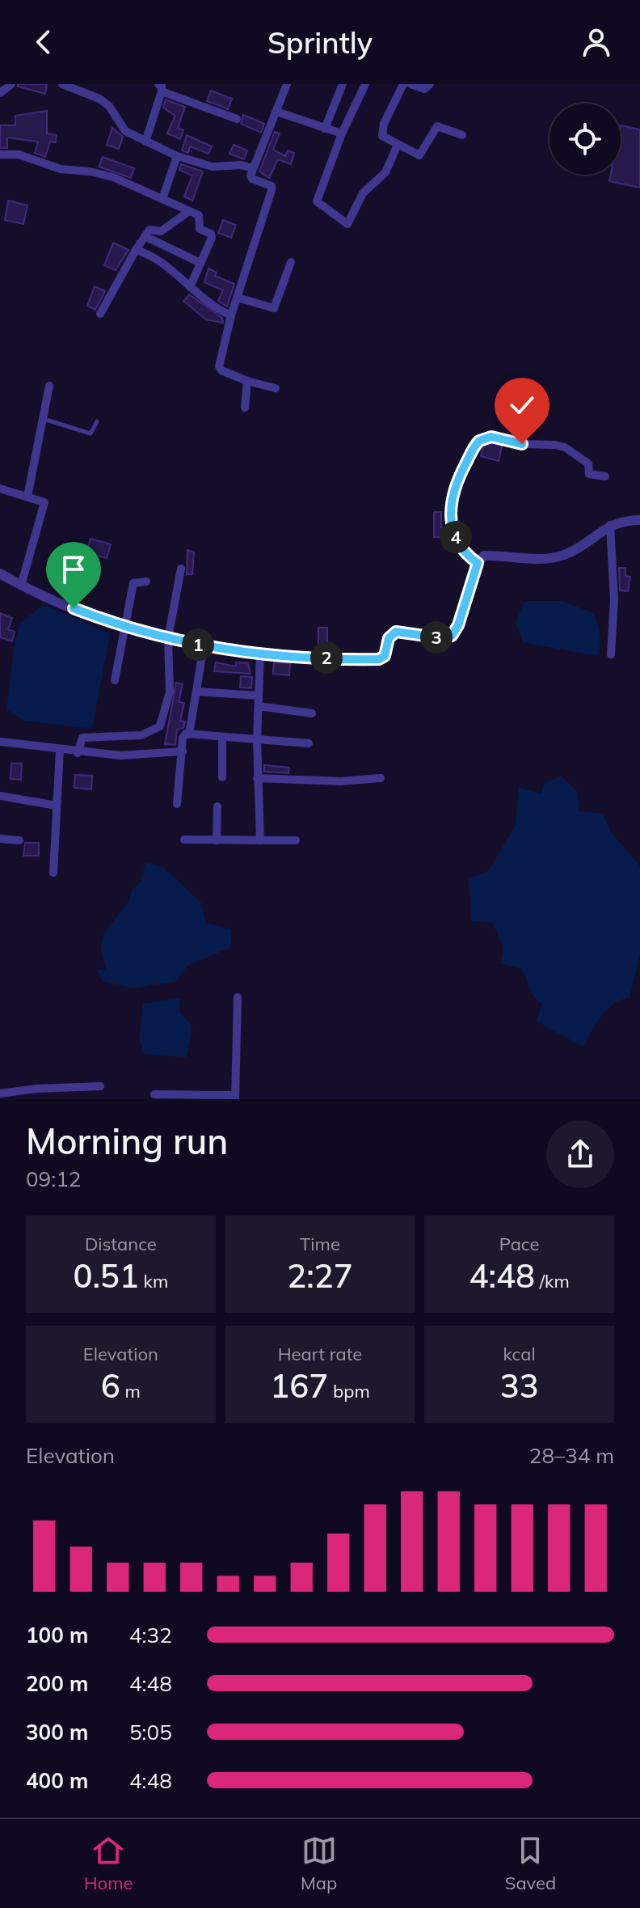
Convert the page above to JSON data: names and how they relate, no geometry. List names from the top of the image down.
{
  "page": {
    "header": "Sprintly",
    "pins": [
      "4",
      "3",
      "1",
      "2"
    ],
    "heading": ["Morning run", "09:12"],
    "stats": [
      ["Distance", "0.51 km"],
      ["Time", "2:27"],
      ["Pace", "4:48 /km"],
      ["Elevation", "6 m"],
      ["Heart rate", "167 bpm"],
      ["kcal", "33"]
    ],
    "chart": ["Elevation", "28–34 m"],
    "list": [
      {
        "name": "100 m",
        "note": "4:32"
      },
      {
        "name": "200 m",
        "note": "4:48"
      },
      {
        "name": "300 m",
        "note": "5:05"
      },
      {
        "name": "400 m",
        "note": "4:48"
      }
    ],
    "tabs": ["Home", "Map", "Saved"]
  }
}
